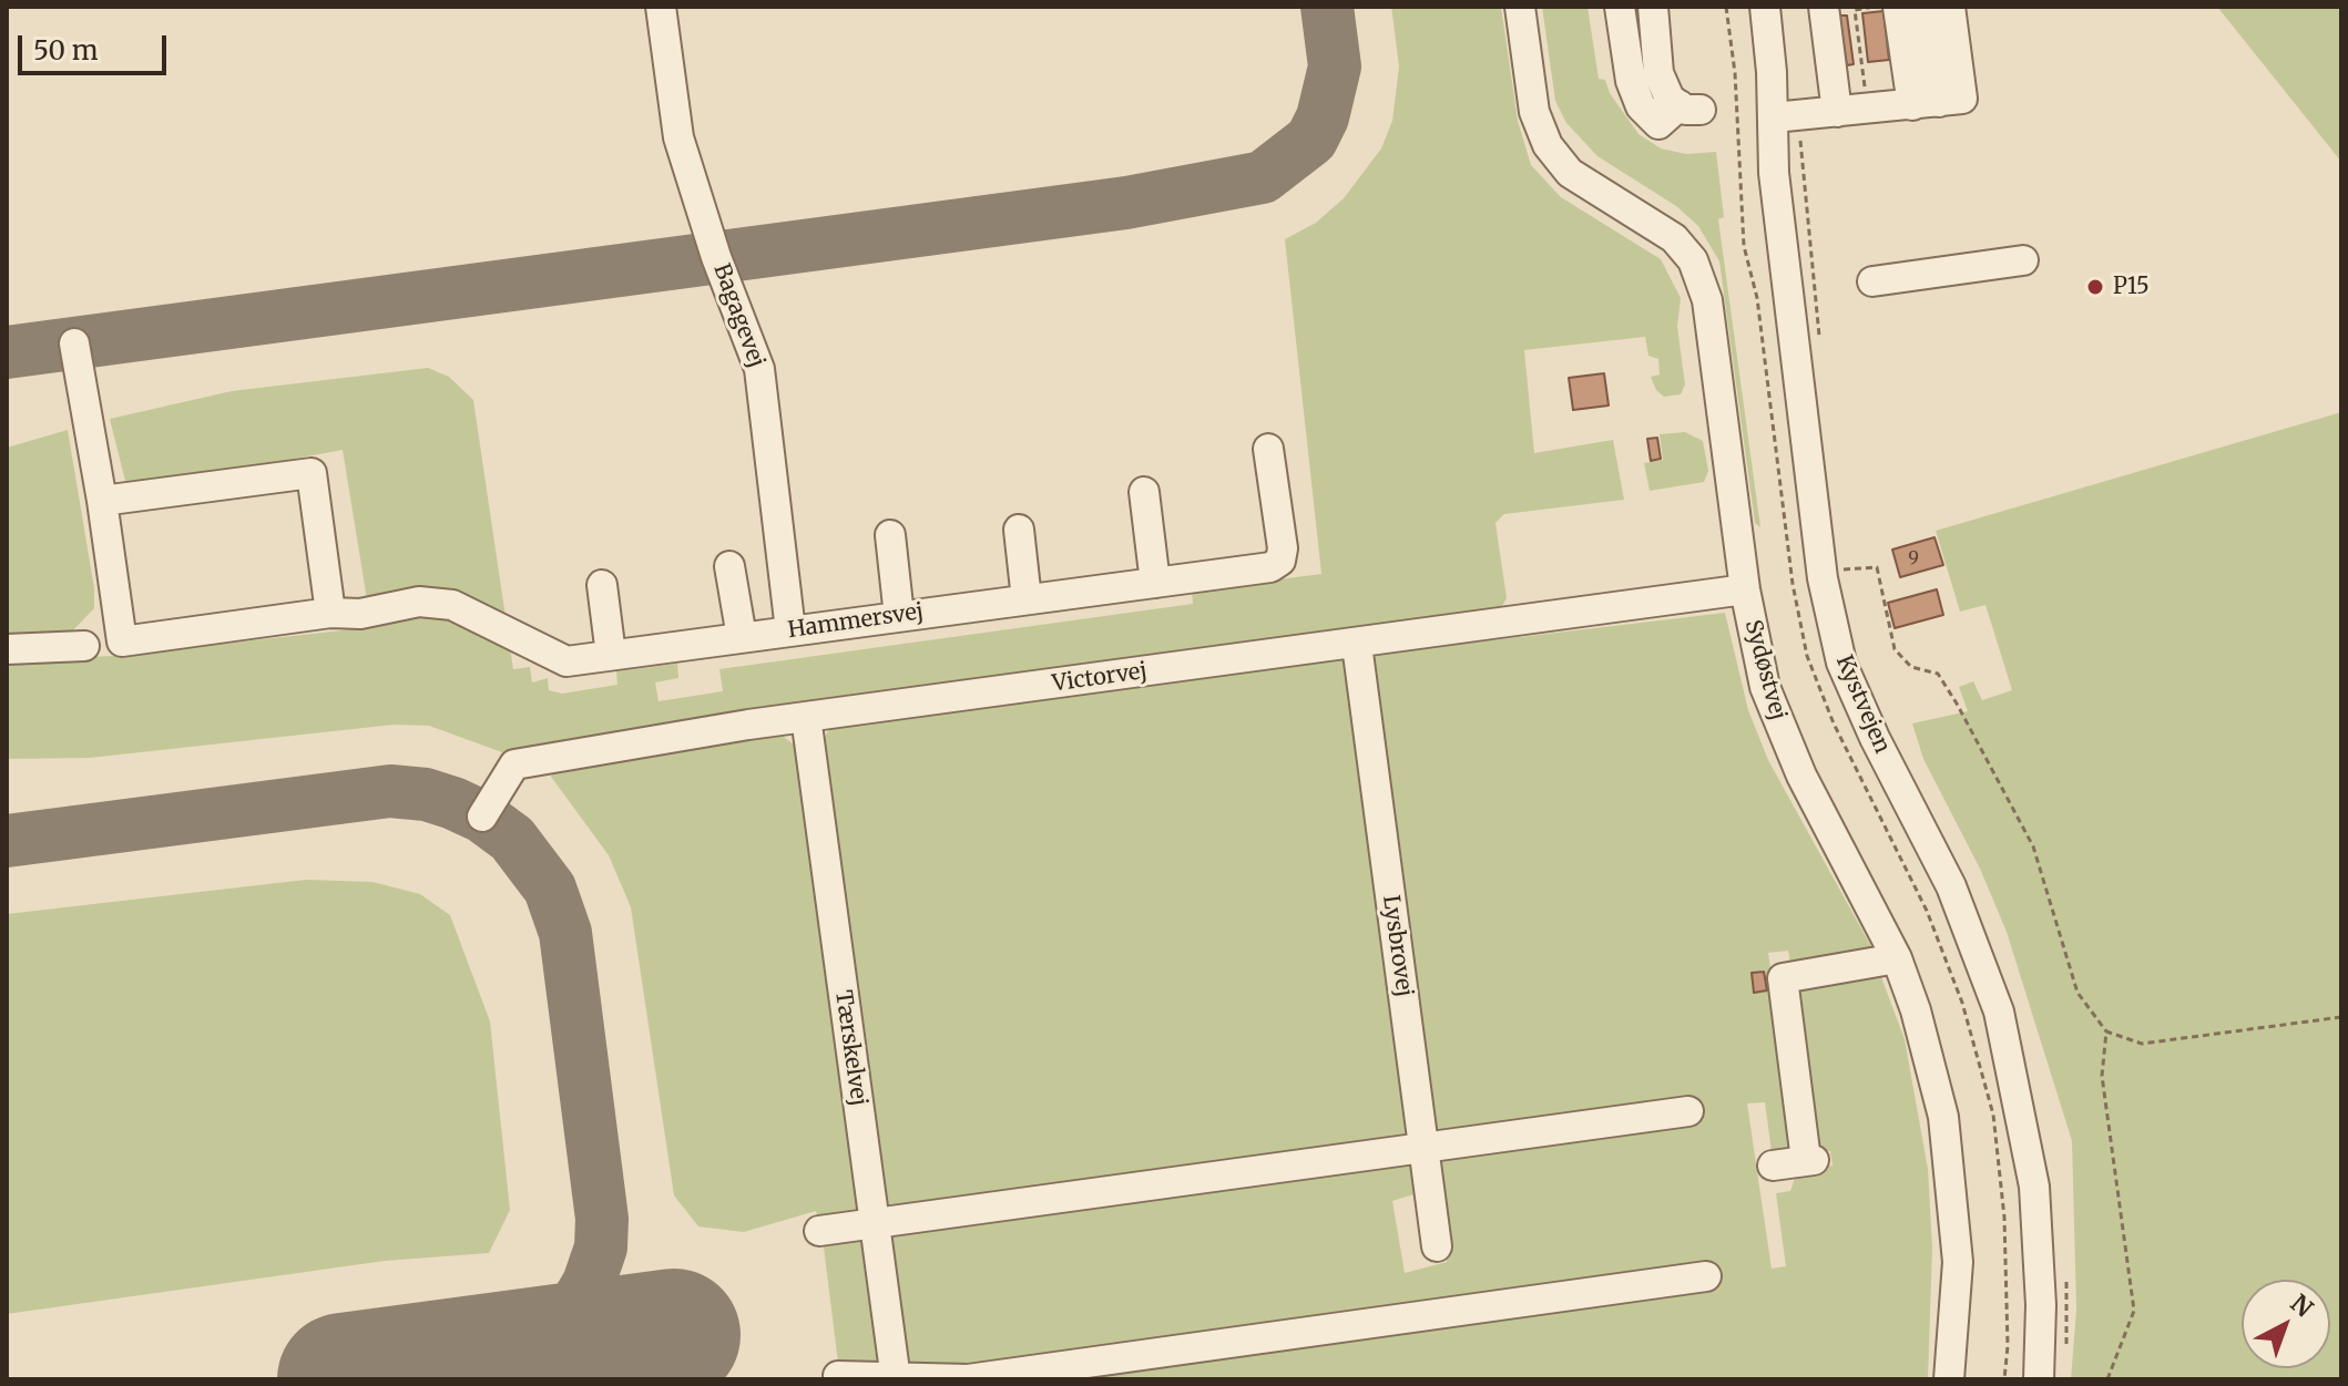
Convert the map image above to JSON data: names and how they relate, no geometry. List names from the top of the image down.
{
  "streets": {
    "street": [
      "Bagagevej",
      "Hammersvej",
      "Sydøstvej",
      "Victorvej",
      "Kystvejen",
      "Lysbrovej",
      "Tærskelvej"
    ]
  },
  "crossings": [
    ["Bagagevej", "Hammersvej"],
    ["Sydøstvej", "Victorvej"],
    ["Victorvej", "Lysbrovej"],
    ["Victorvej", "Tærskelvej"]
  ],
  "places": ["P15"],
  "house_numbers": ["9"],
  "scale_bar": "50 m",
  "north": "top right"
}
